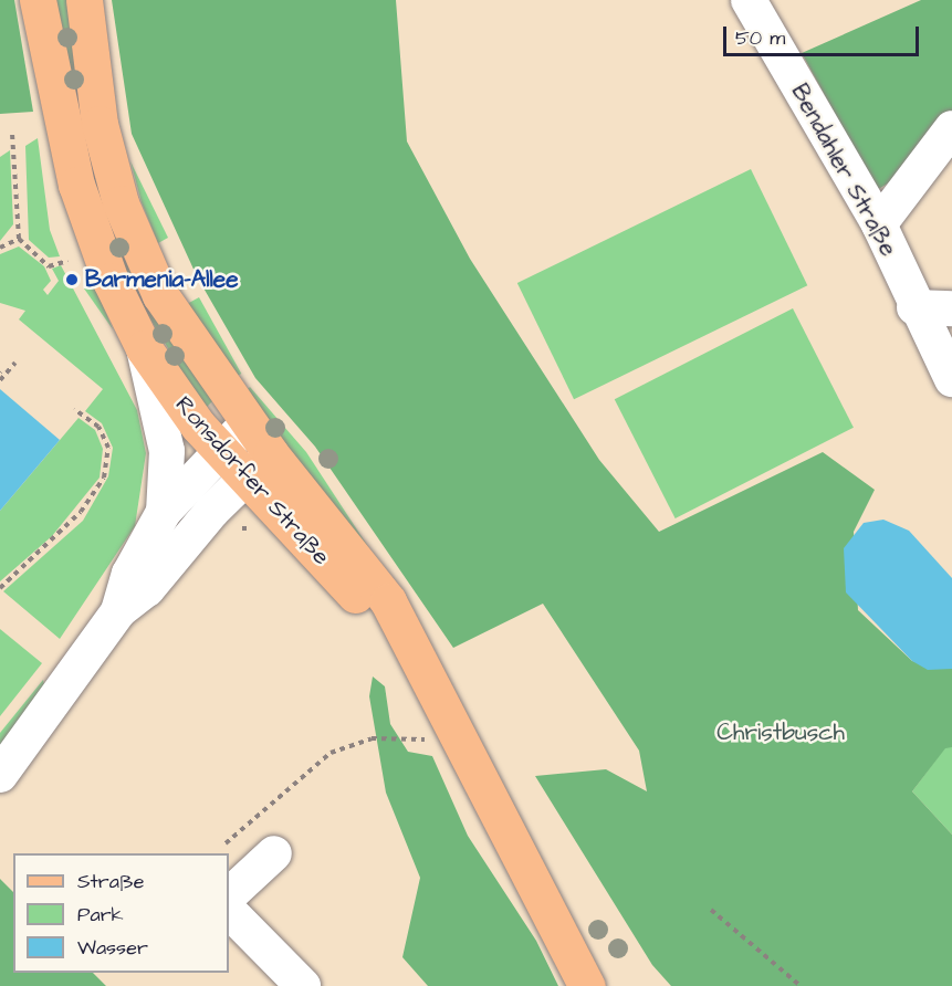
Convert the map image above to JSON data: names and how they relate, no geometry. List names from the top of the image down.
{
  "streets": {
    "main road": ["Ronsdorfer Straße"],
    "street": ["Bendahler Straße"]
  },
  "parks": ["Christbusch"],
  "places": ["Barmenia-Allee"],
  "legend": ["Straße", "Park", "Wasser"],
  "scale_bar": "50 m"
}
